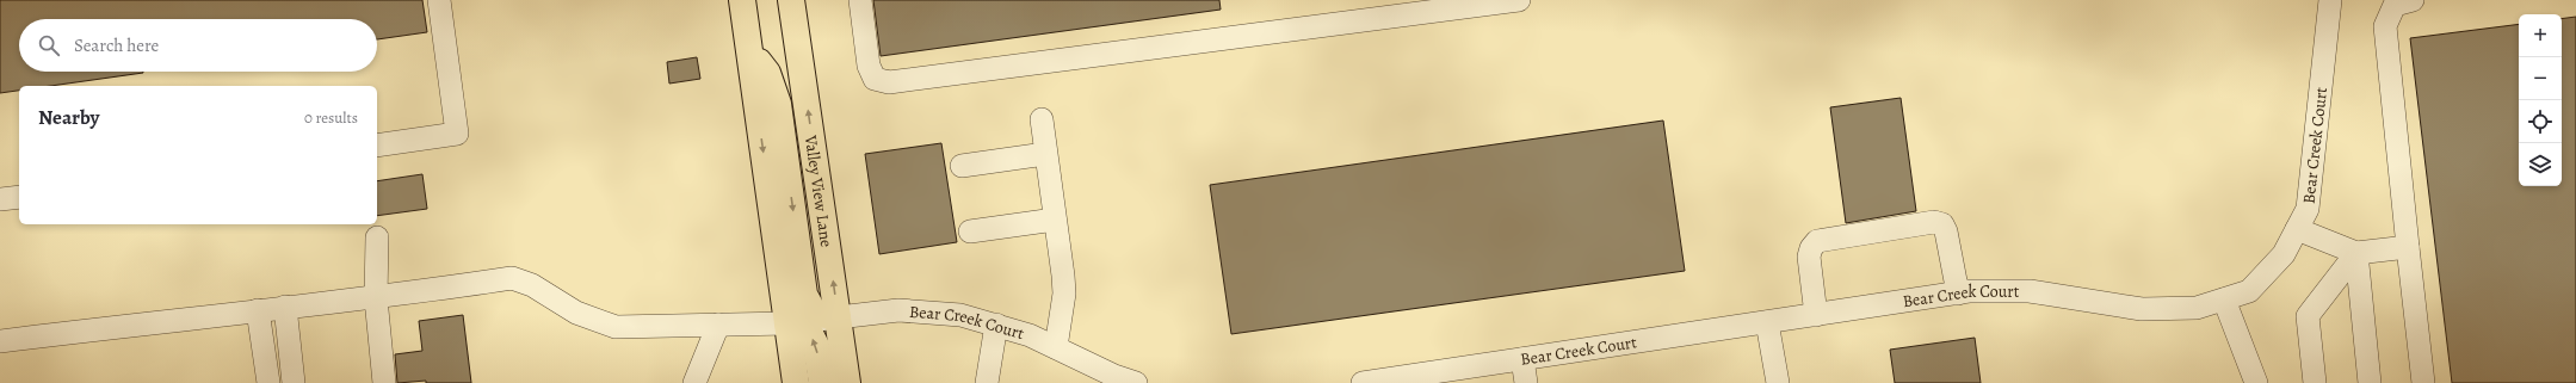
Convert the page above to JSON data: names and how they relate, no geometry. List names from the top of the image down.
{
  "streets": {
    "main road": ["Valley View Lane"],
    "street": ["Bear Creek Court"]
  },
  "crossings": [
    ["Bear Creek Court", "Valley View Lane"]
  ],
  "page": {
    "map_buttons": ["+", "−"],
    "search": "Search here",
    "heading": ["Nearby", "0 results"]
  }
}
